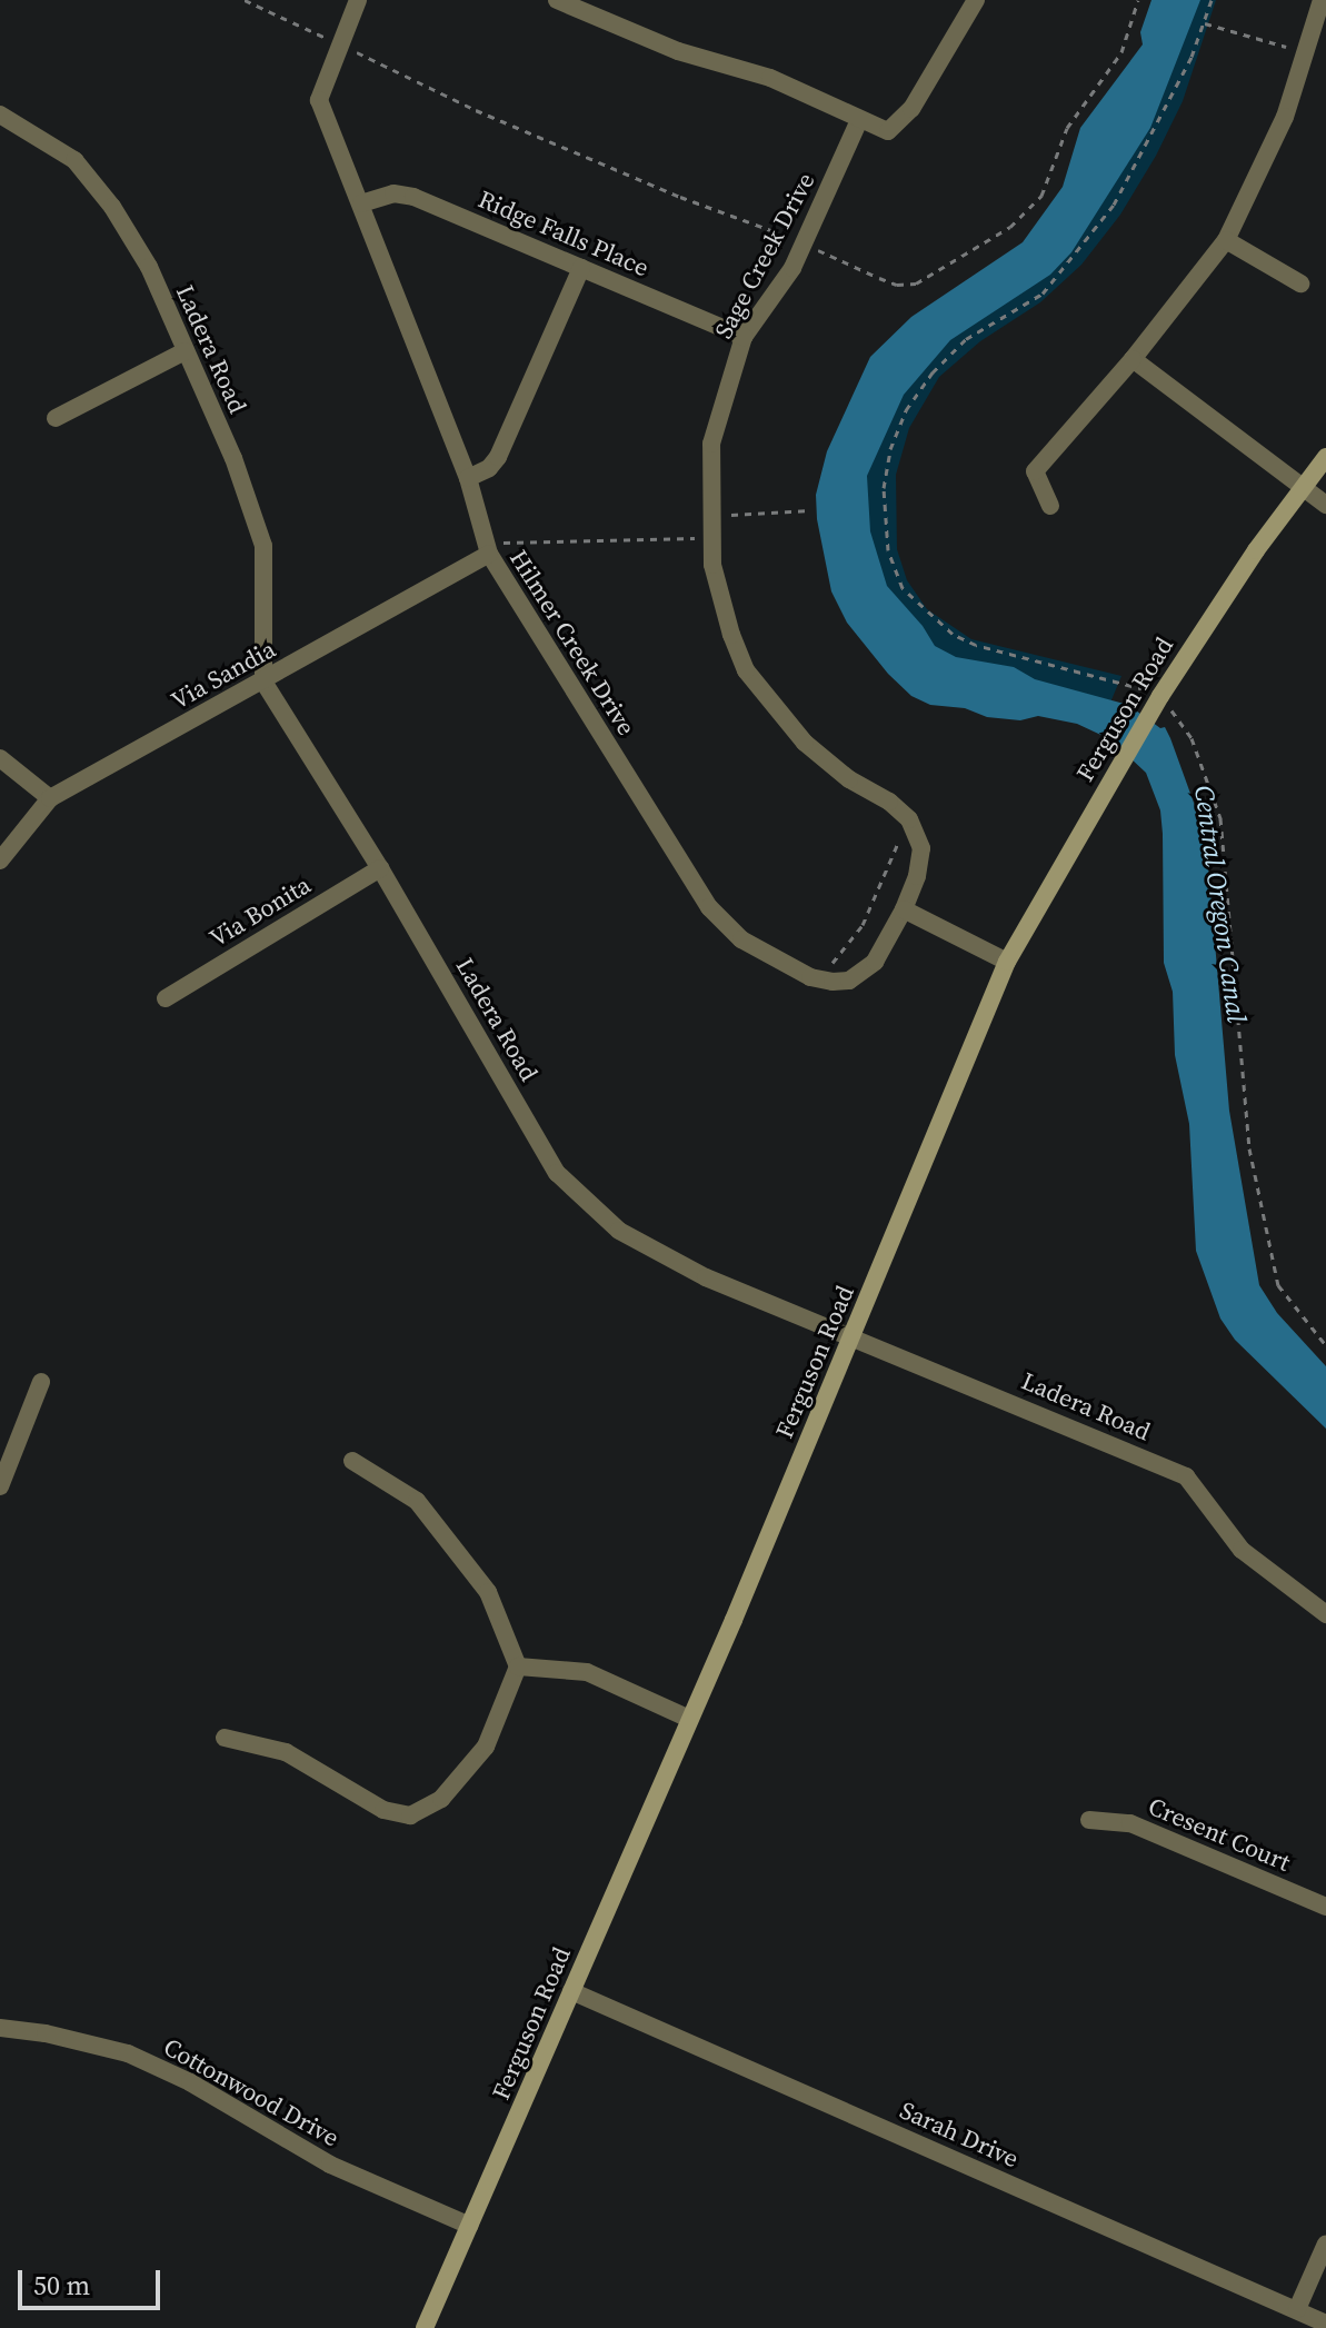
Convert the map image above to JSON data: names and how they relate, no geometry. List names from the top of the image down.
{
  "streets": {
    "street": [
      "Ridge Falls Place",
      "Sage Creek Drive",
      "Ladera Road",
      "Hilmer Creek Drive",
      "Via Sandia",
      "Ferguson Road",
      "Via Bonita",
      "Cresent Court",
      "Cottonwood Drive",
      "Sarah Drive"
    ]
  },
  "crossings": [
    ["Ridge Falls Place", "Sage Creek Drive"],
    ["Ridge Falls Place", "Hilmer Creek Drive"],
    ["Ladera Road", "Via Sandia"],
    ["Ladera Road", "Ferguson Road"],
    ["Ladera Road", "Via Bonita"],
    ["Hilmer Creek Drive", "Via Sandia"],
    ["Ferguson Road", "Cottonwood Drive"],
    ["Ferguson Road", "Sarah Drive"]
  ],
  "water": ["Central Oregon Canal"],
  "scale_bar": "50 m"
}
